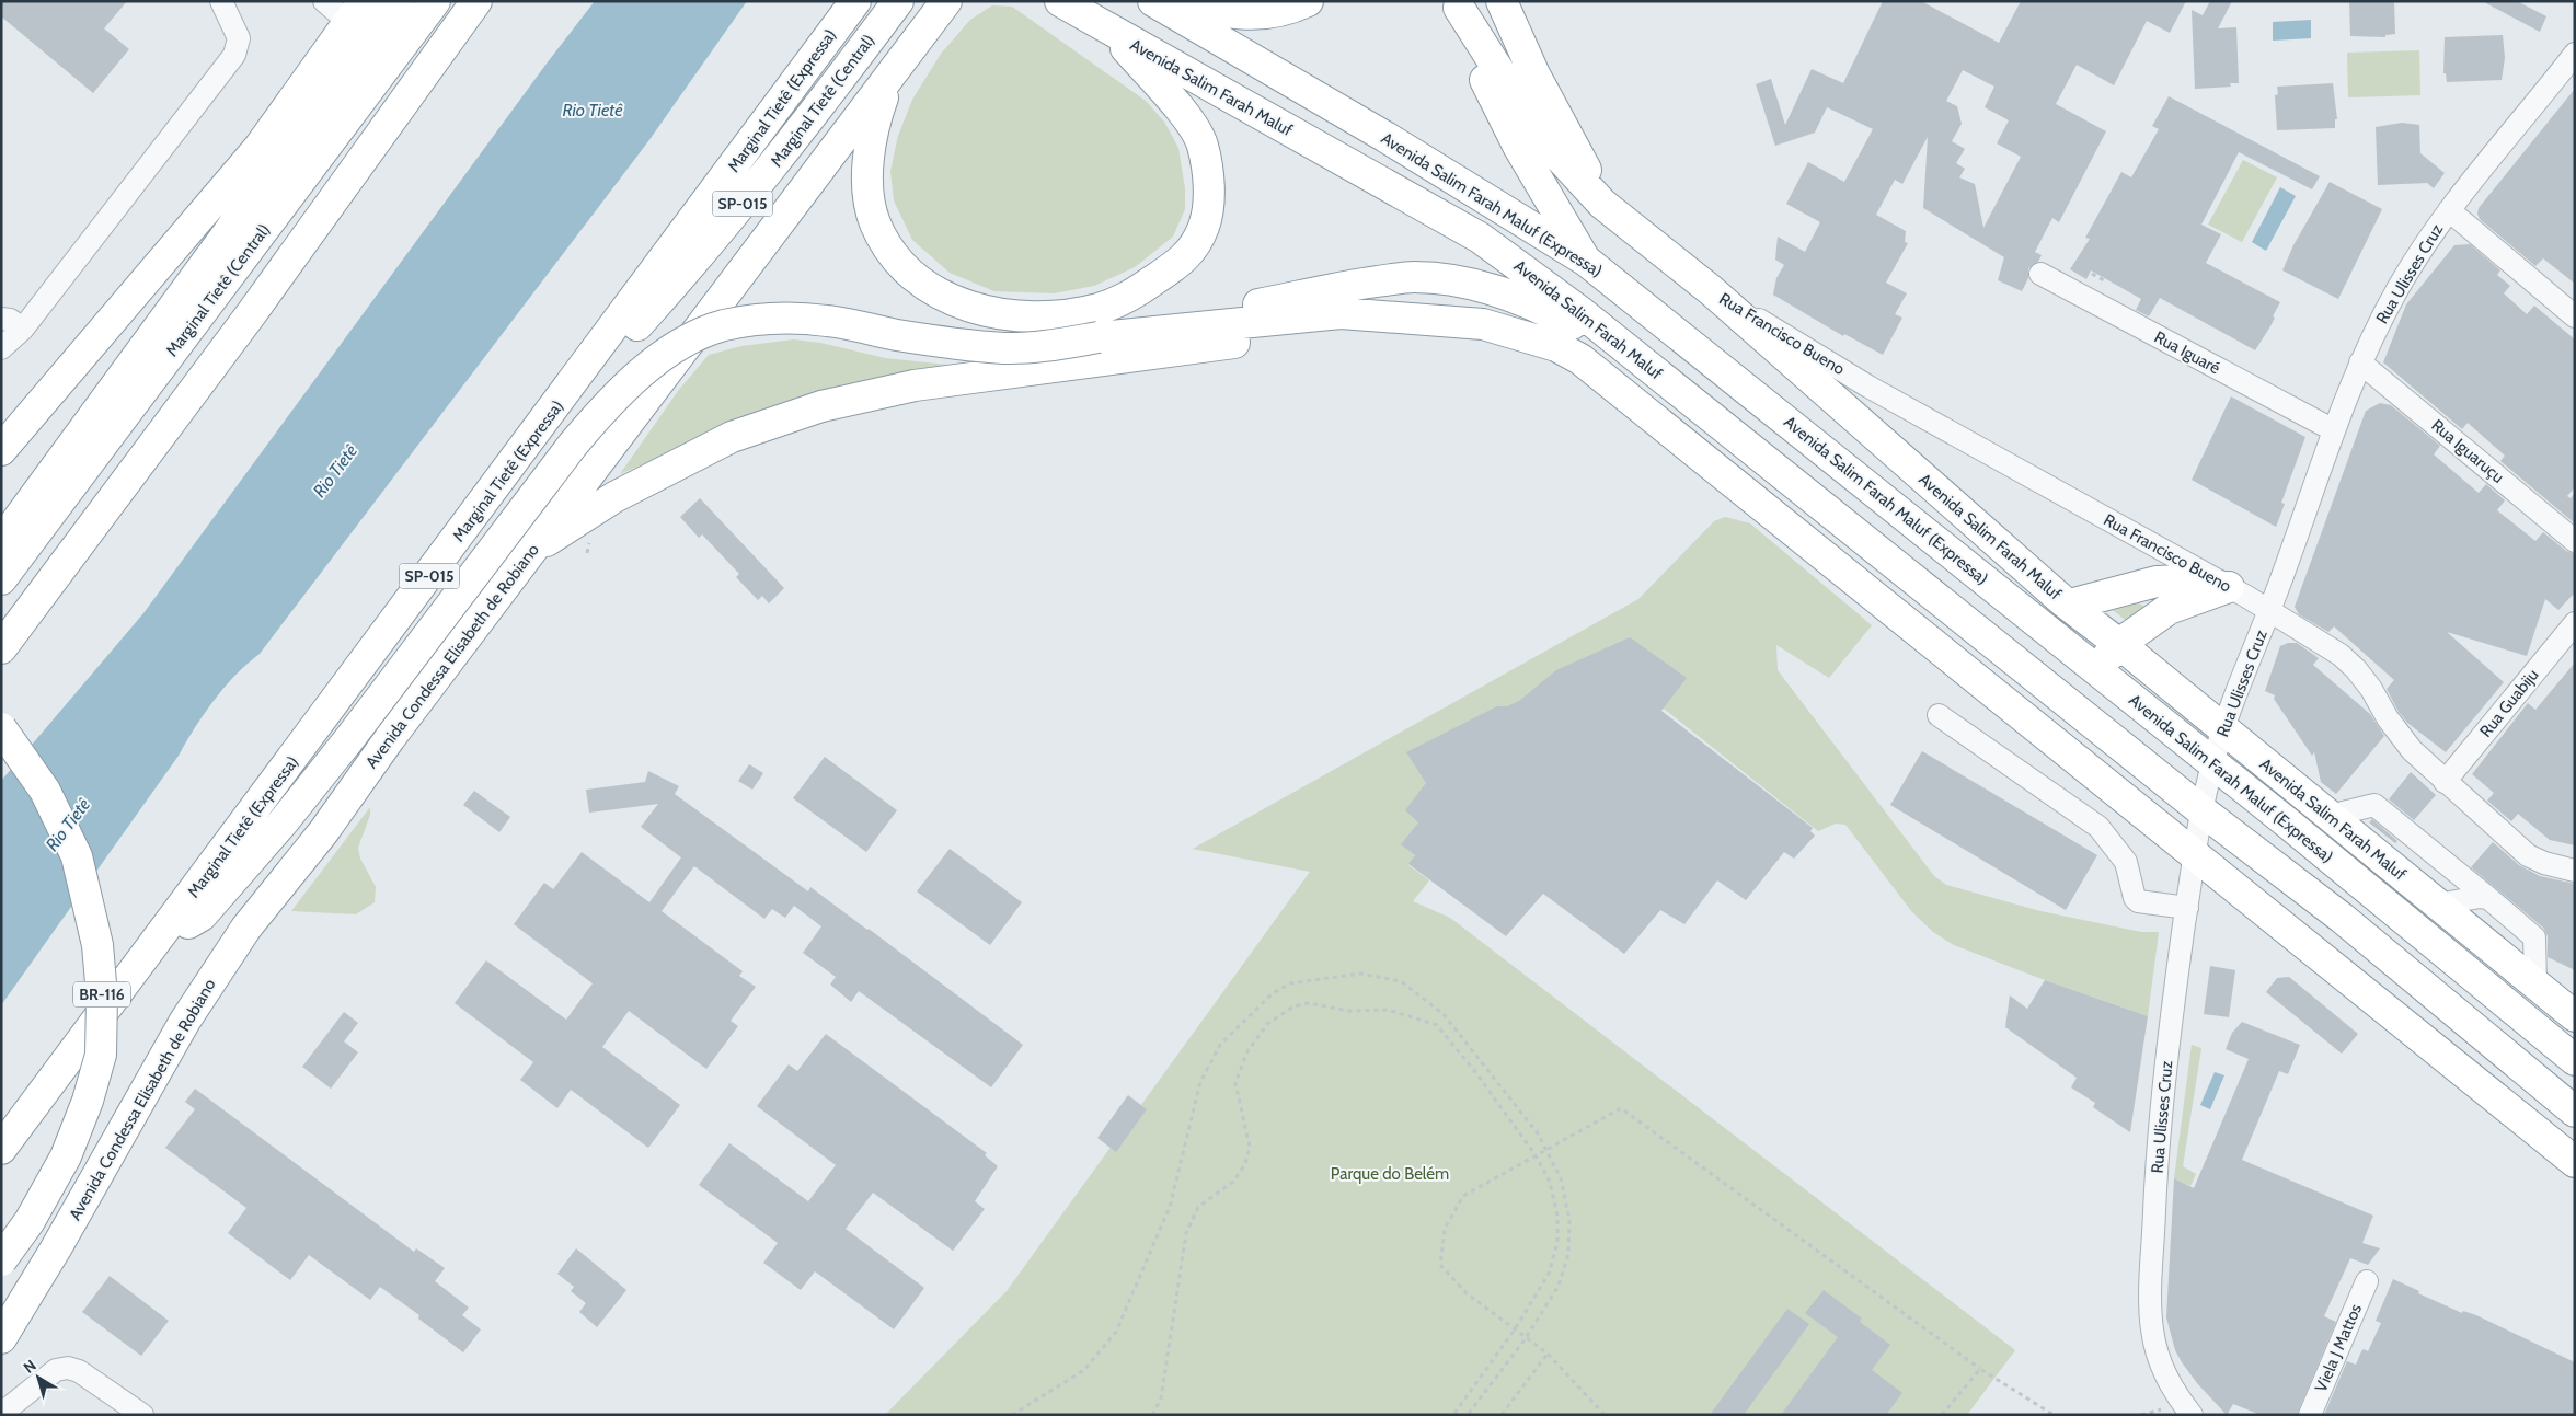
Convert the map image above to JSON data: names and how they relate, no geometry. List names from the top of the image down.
{
  "streets": {
    "highway": [
      "Avenida Salim Farah Maluf",
      "Marginal Tietê (Expressa)",
      "Marginal Tietê (Central)",
      "SP-015",
      "Avenida Salim Farah Maluf (Expressa)",
      "Avenida Condessa Elisabeth de Robiano",
      "BR-116"
    ],
    "street": [
      "Rua Ulisses Cruz",
      "Rua Francisco Bueno",
      "Rua Iguaré",
      "Rua Iguaruçu",
      "Rua Guabiju",
      "Viela J Mattos"
    ]
  },
  "crossings": [
    ["Avenida Salim Farah Maluf", "Rua Ulisses Cruz"],
    ["Avenida Salim Farah Maluf", "Rua Francisco Bueno"],
    ["Marginal Tietê (Expressa)", "Marginal Tietê (Central)"],
    ["Avenida Salim Farah Maluf (Expressa)", "Rua Ulisses Cruz"],
    ["Rua Ulisses Cruz", "Rua Francisco Bueno"],
    ["Rua Ulisses Cruz", "Rua Iguaré"],
    ["Rua Ulisses Cruz", "Rua Iguaruçu"],
    ["Rua Francisco Bueno", "Rua Guabiju"]
  ],
  "water": ["Rio Tietê"],
  "parks": ["Parque do Belém"],
  "north": "top left"
}
